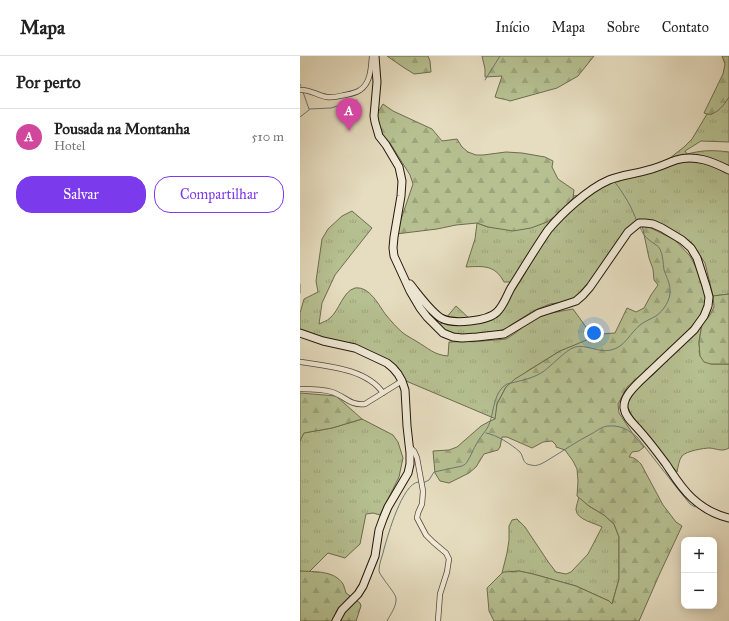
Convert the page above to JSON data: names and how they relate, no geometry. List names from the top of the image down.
{
  "page": {
    "header": "Mapa",
    "nav": [
      "Início",
      "Mapa",
      "Sobre",
      "Contato"
    ],
    "heading": "Por perto",
    "pins": "A",
    "list": [
      {
        "mark": "A",
        "name": "Pousada na Montanha",
        "note": "Hotel",
        "value": "510 m"
      }
    ],
    "buttons": ["Salvar", "Compartilhar"],
    "map_buttons": ["+", "−"]
  }
}
